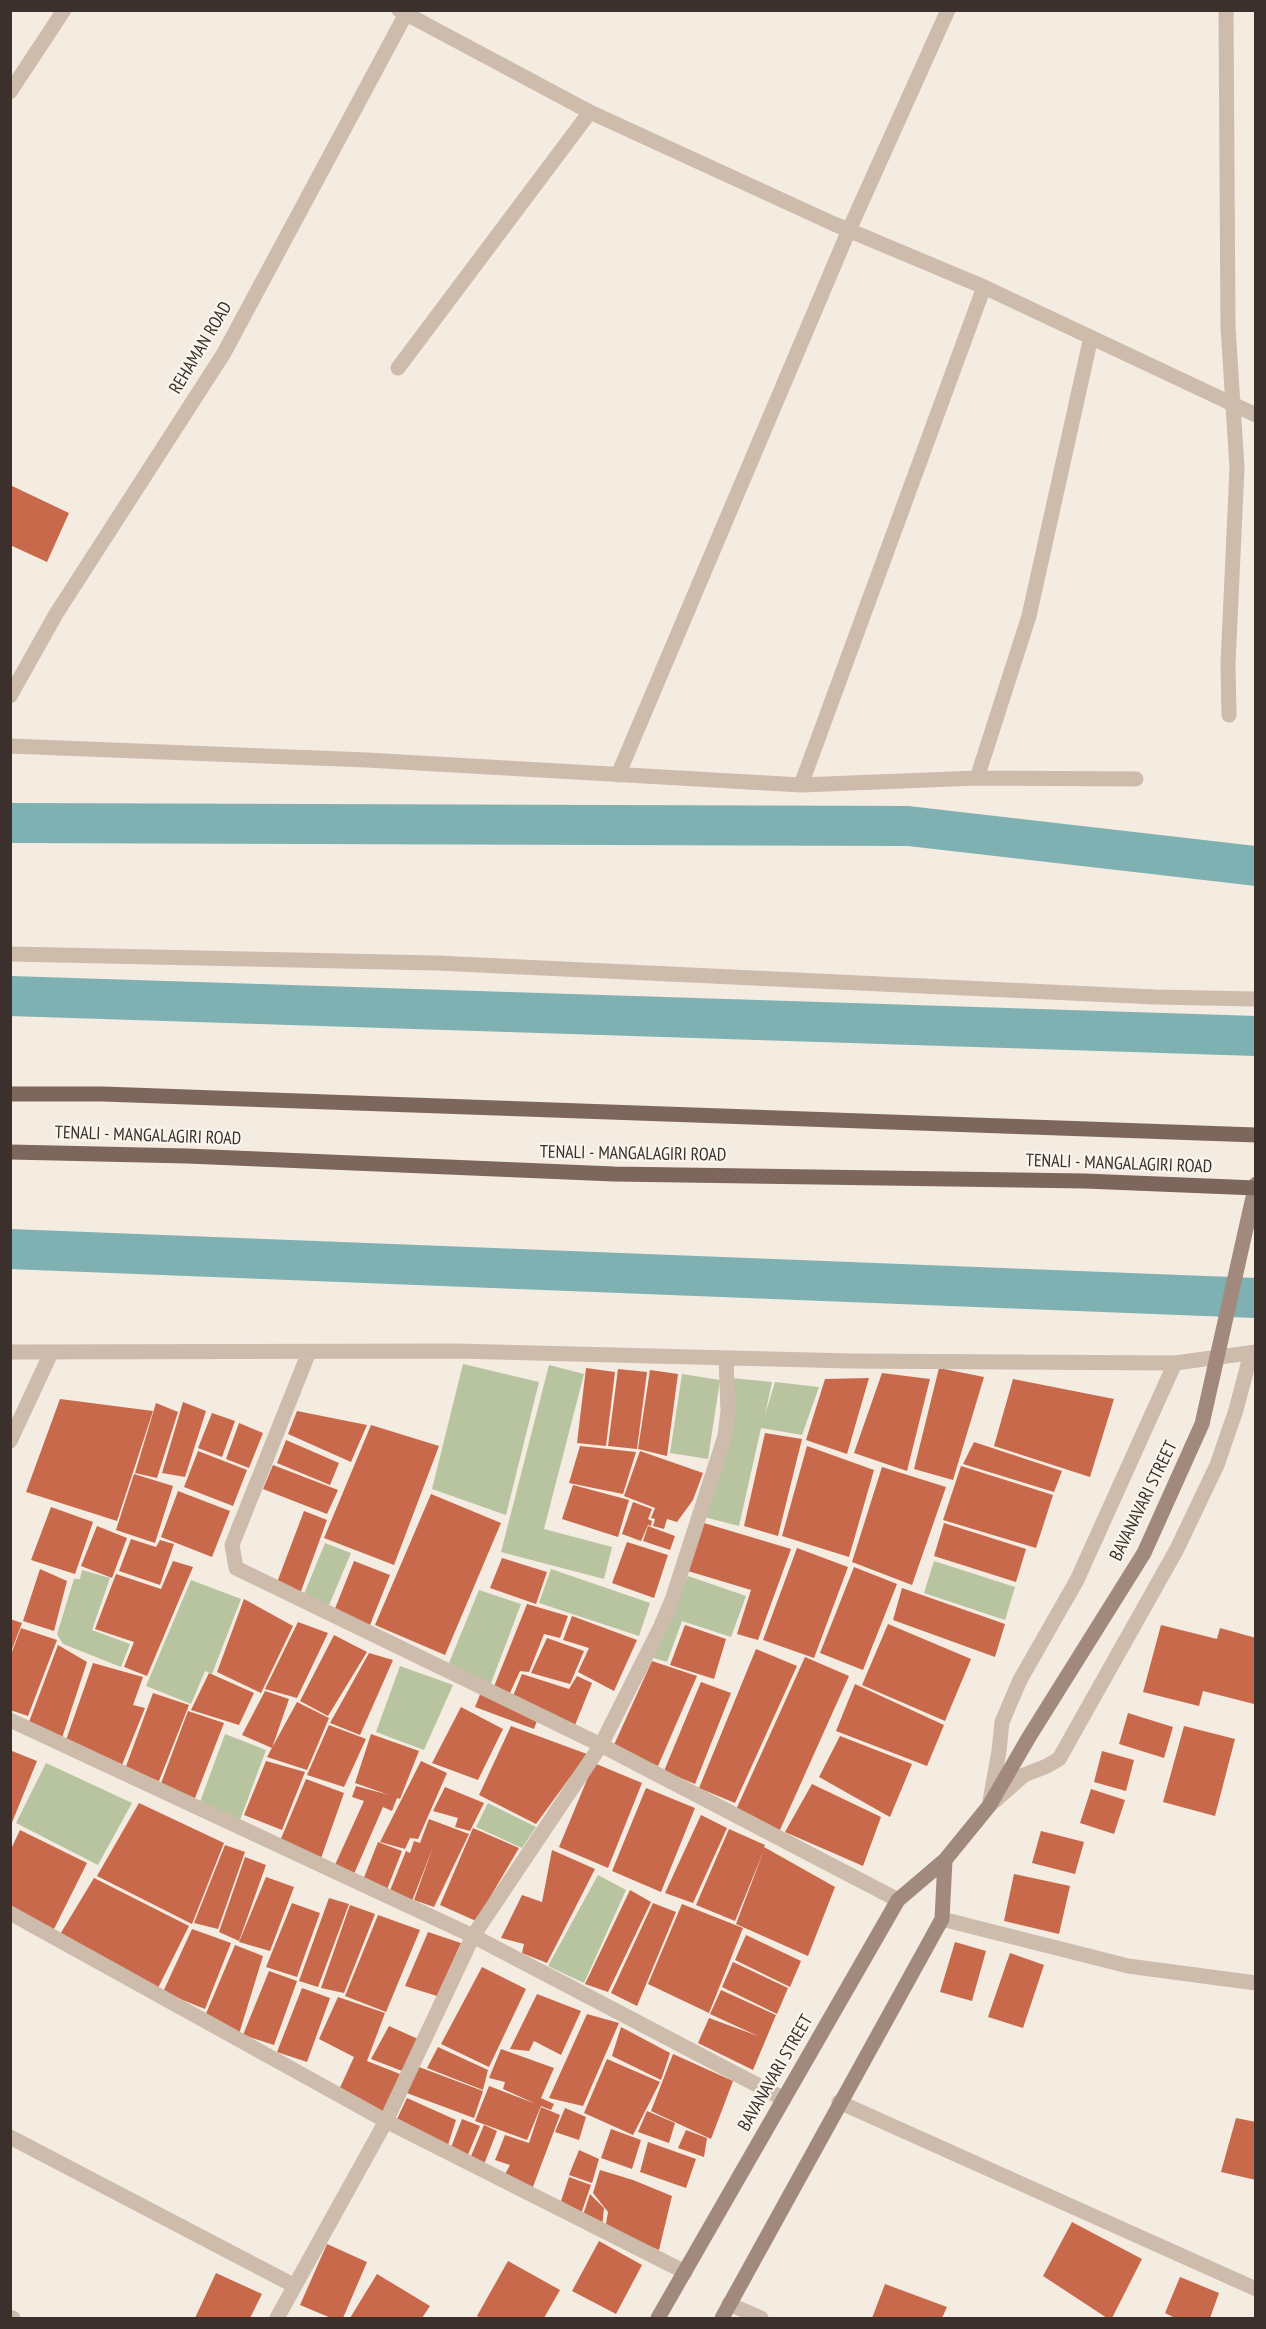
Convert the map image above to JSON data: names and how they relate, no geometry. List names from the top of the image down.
{
  "streets": {
    "main road": ["TENALI - MANGALAGIRI ROAD", "BAVANAVARI STREET"],
    "street": ["REHAMAN ROAD"]
  },
  "crossings": [
    ["TENALI - MANGALAGIRI ROAD", "BAVANAVARI STREET"]
  ]
}
